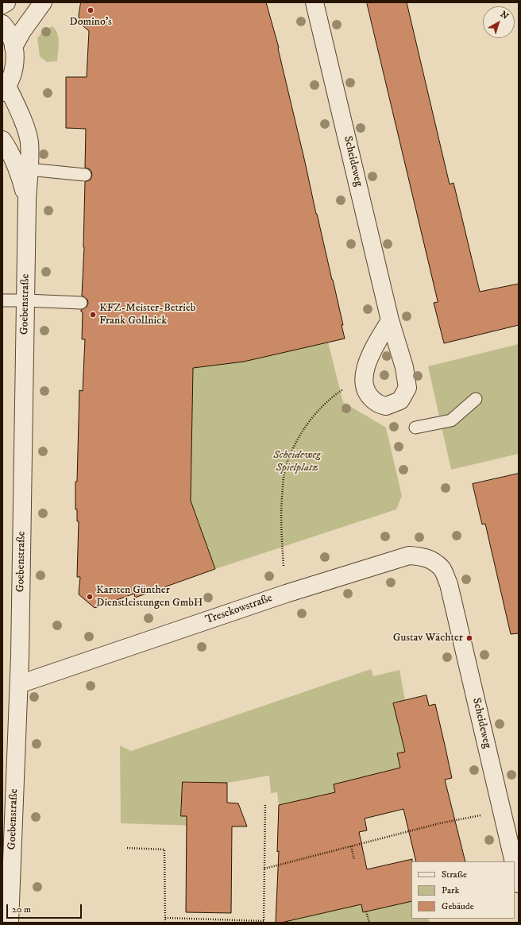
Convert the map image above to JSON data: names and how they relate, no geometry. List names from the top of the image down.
{
  "streets": {
    "street": ["Scheideweg", "Goebenstraße", "Tresckowstraße"]
  },
  "crossings": [
    ["Scheideweg", "Tresckowstraße"],
    ["Goebenstraße", "Tresckowstraße"]
  ],
  "parks": ["Scheideweg Spielplatz"],
  "places": [
    "Domino's",
    "KFZ-Meister-Betrieb Frank Gollnick",
    "Karsten Günther Dienstleistungen GmbH",
    "Gustav Wächter"
  ],
  "legend": ["Straße", "Park", "Gebäude"],
  "scale_bar": "20 m",
  "north": "top right"
}
